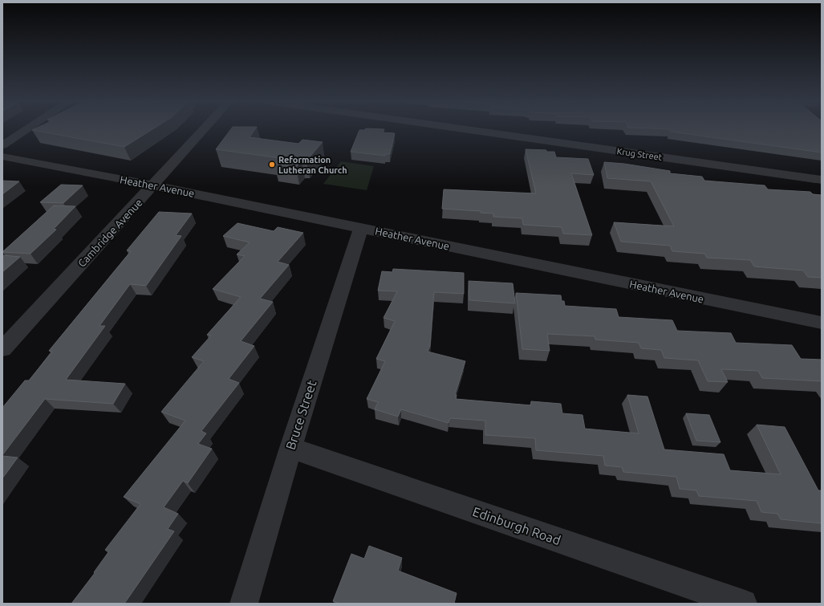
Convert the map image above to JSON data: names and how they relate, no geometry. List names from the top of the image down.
{
  "streets": {
    "street": [
      "Krug Street",
      "Heather Avenue",
      "Cambridge Avenue",
      "Bruce Street",
      "Edinburgh Road"
    ]
  },
  "crossings": [
    ["Heather Avenue", "Cambridge Avenue"],
    ["Heather Avenue", "Bruce Street"],
    ["Bruce Street", "Edinburgh Road"]
  ],
  "places": ["Reformation Lutheran Church"]
}
